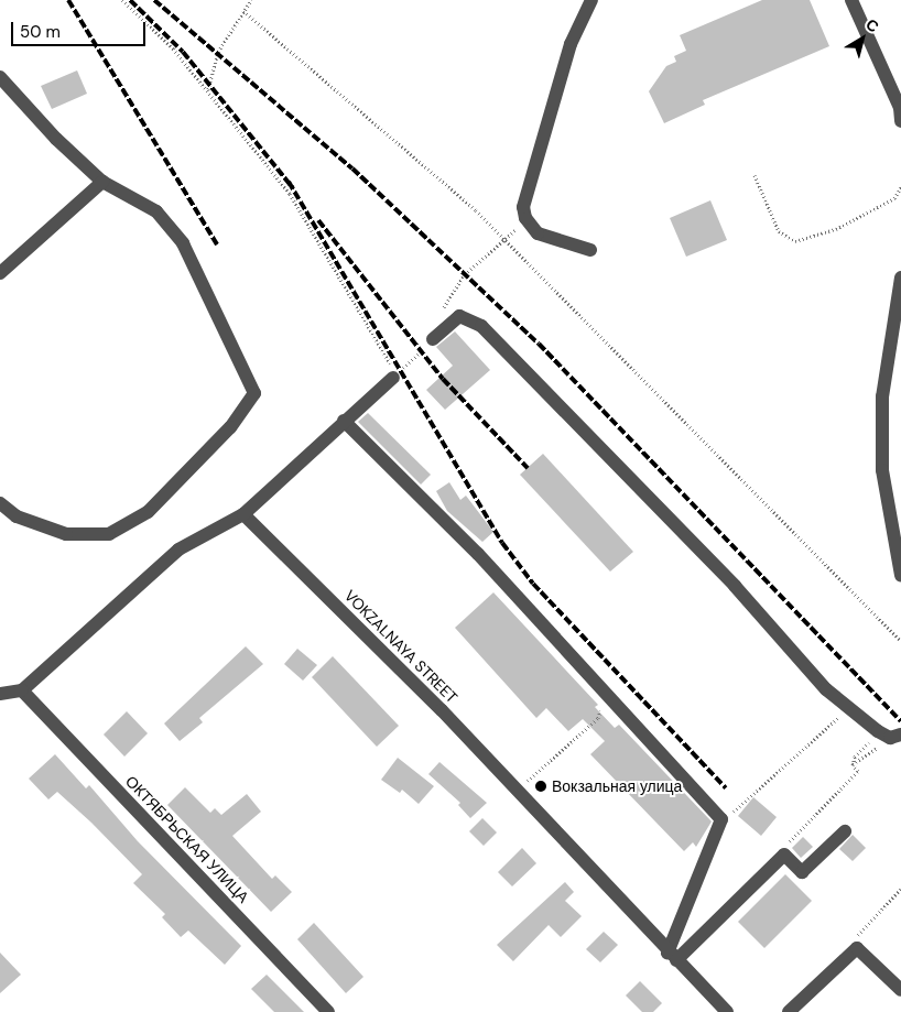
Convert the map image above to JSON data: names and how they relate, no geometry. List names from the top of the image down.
{
  "streets": {
    "street": ["VOKZALNAYA STREET", "ОКТЯБРЬСКАЯ УЛИЦА"]
  },
  "places": ["Вокзальная улица"],
  "scale_bar": "50 m",
  "north": "top right"
}
